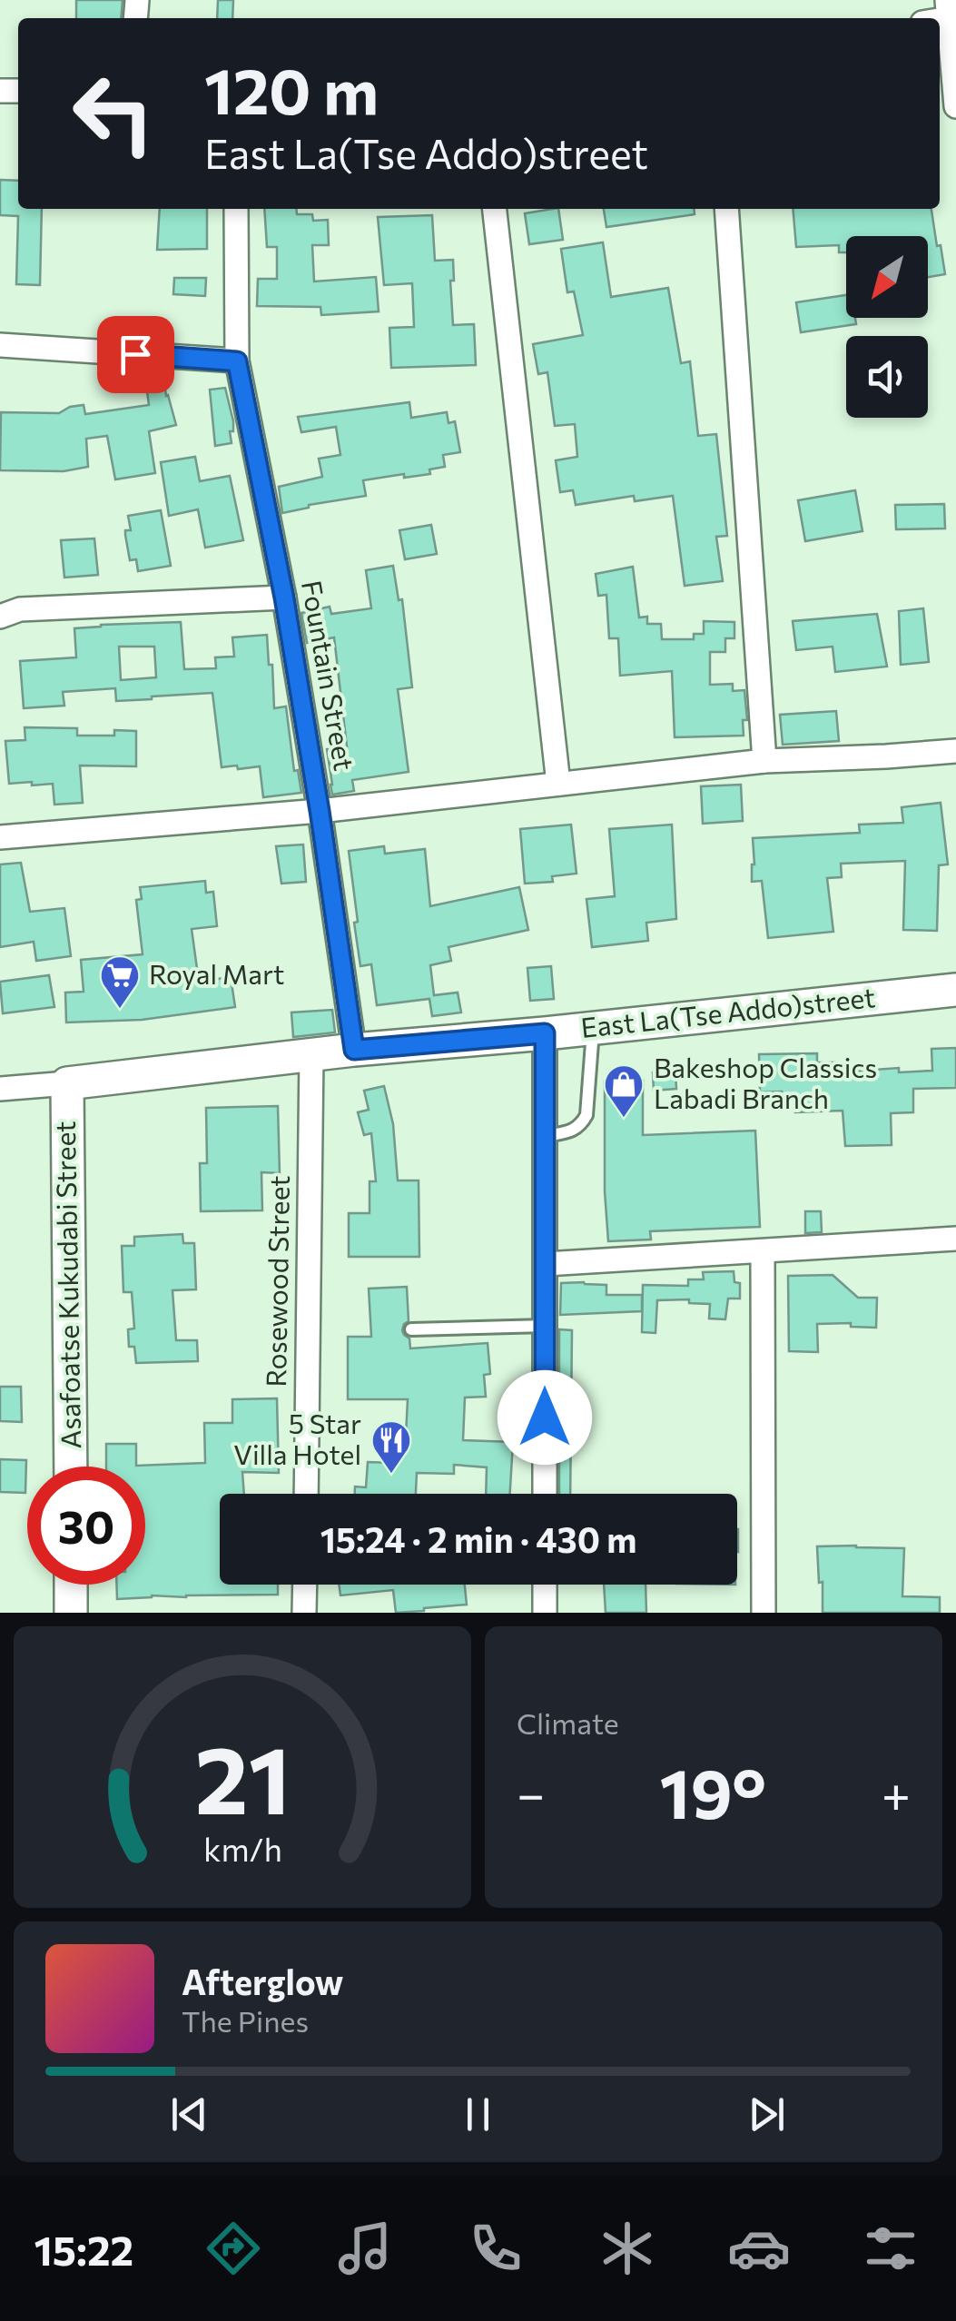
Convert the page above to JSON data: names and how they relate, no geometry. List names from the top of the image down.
{
  "streets": {
    "street": [
      "Fountain Street",
      "East La(Tse Addo)street",
      "Rosewood Street",
      "Asafoatse Kukudabi Street"
    ]
  },
  "crossings": [
    ["Fountain Street", "East La(Tse Addo)street"],
    ["East La(Tse Addo)street", "Rosewood Street"],
    ["East La(Tse Addo)street", "Asafoatse Kukudabi Street"]
  ],
  "places": {
    "supermarket": ["Royal Mart"],
    "shop": ["Bakeshop Classics Labadi Branch"],
    "restaurant": ["5 Star Villa Hotel"]
  },
  "north": "bottom left",
  "page": {
    "turn": ["120 m", "East La(Tse Addo)street"],
    "limit": "30",
    "trip": "15:24 · 2 min · 430 m",
    "tile": "Climate",
    "heat": ["−", "19°", "+"],
    "song": ["Afterglow", "The Pines"],
    "tabs": "15:22",
    "gauge": ["21", "km/h"]
  }
}
